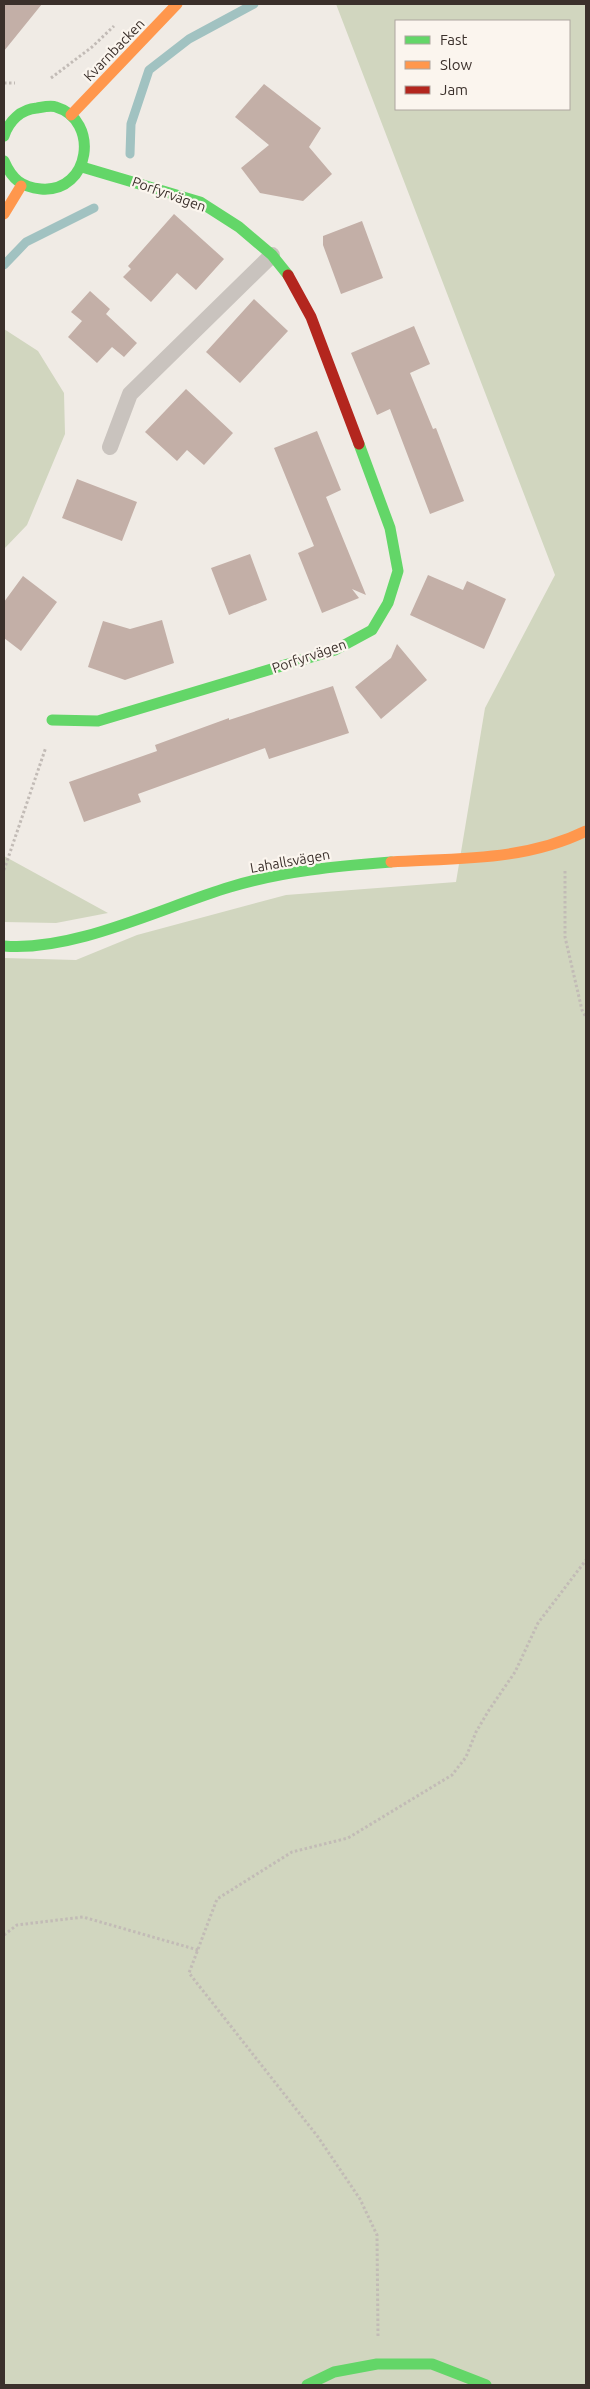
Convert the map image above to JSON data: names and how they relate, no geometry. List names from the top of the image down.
{
  "streets": {
    "street": ["Kvarnbacken", "Porfyrvägen", "Lahallsvägen"]
  },
  "legend": ["Fast", "Slow", "Jam"]
}
